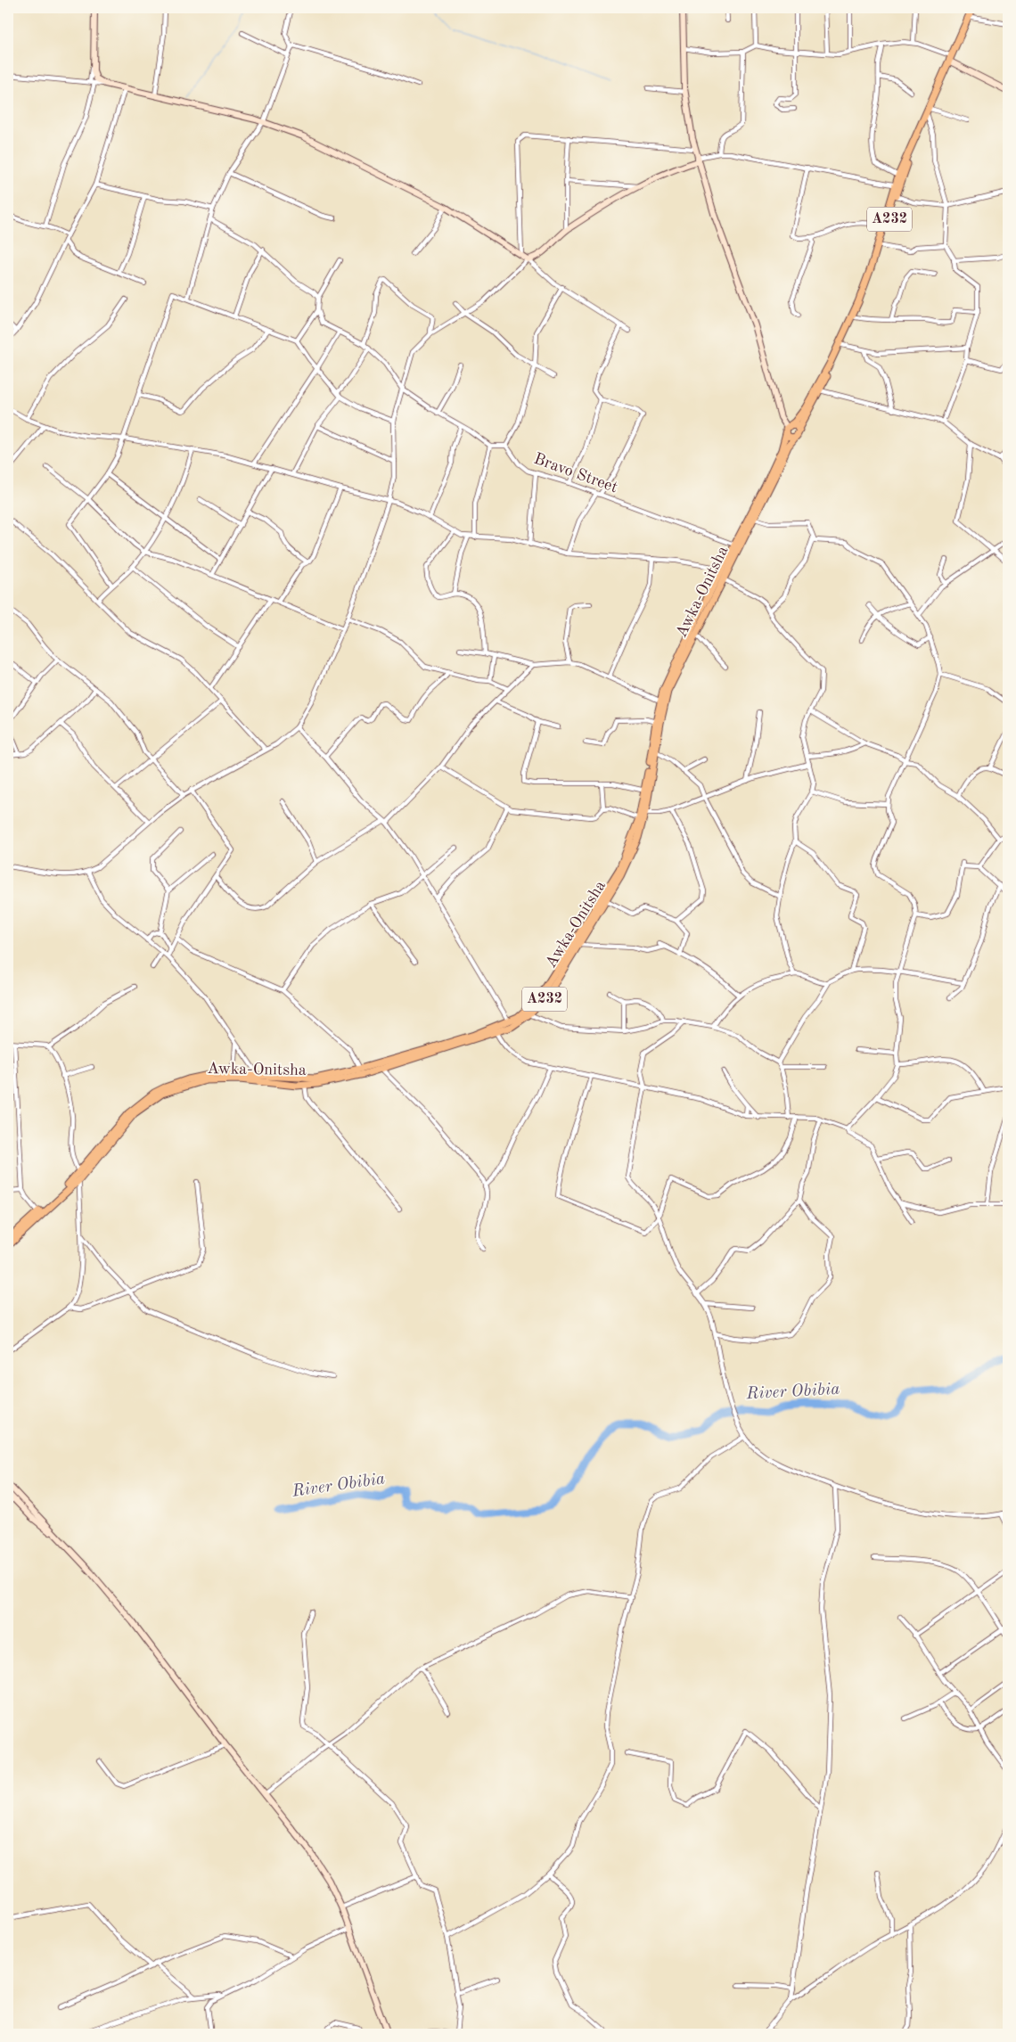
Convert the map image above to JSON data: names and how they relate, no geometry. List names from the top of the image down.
{
  "streets": {
    "main road": ["A232", "Awka-Onitsha"],
    "street": ["Bravo Street"]
  },
  "crossings": [
    ["A232", "Awka-Onitsha"],
    ["Bravo Street", "Awka-Onitsha"]
  ],
  "water": ["River Obibia"]
}
